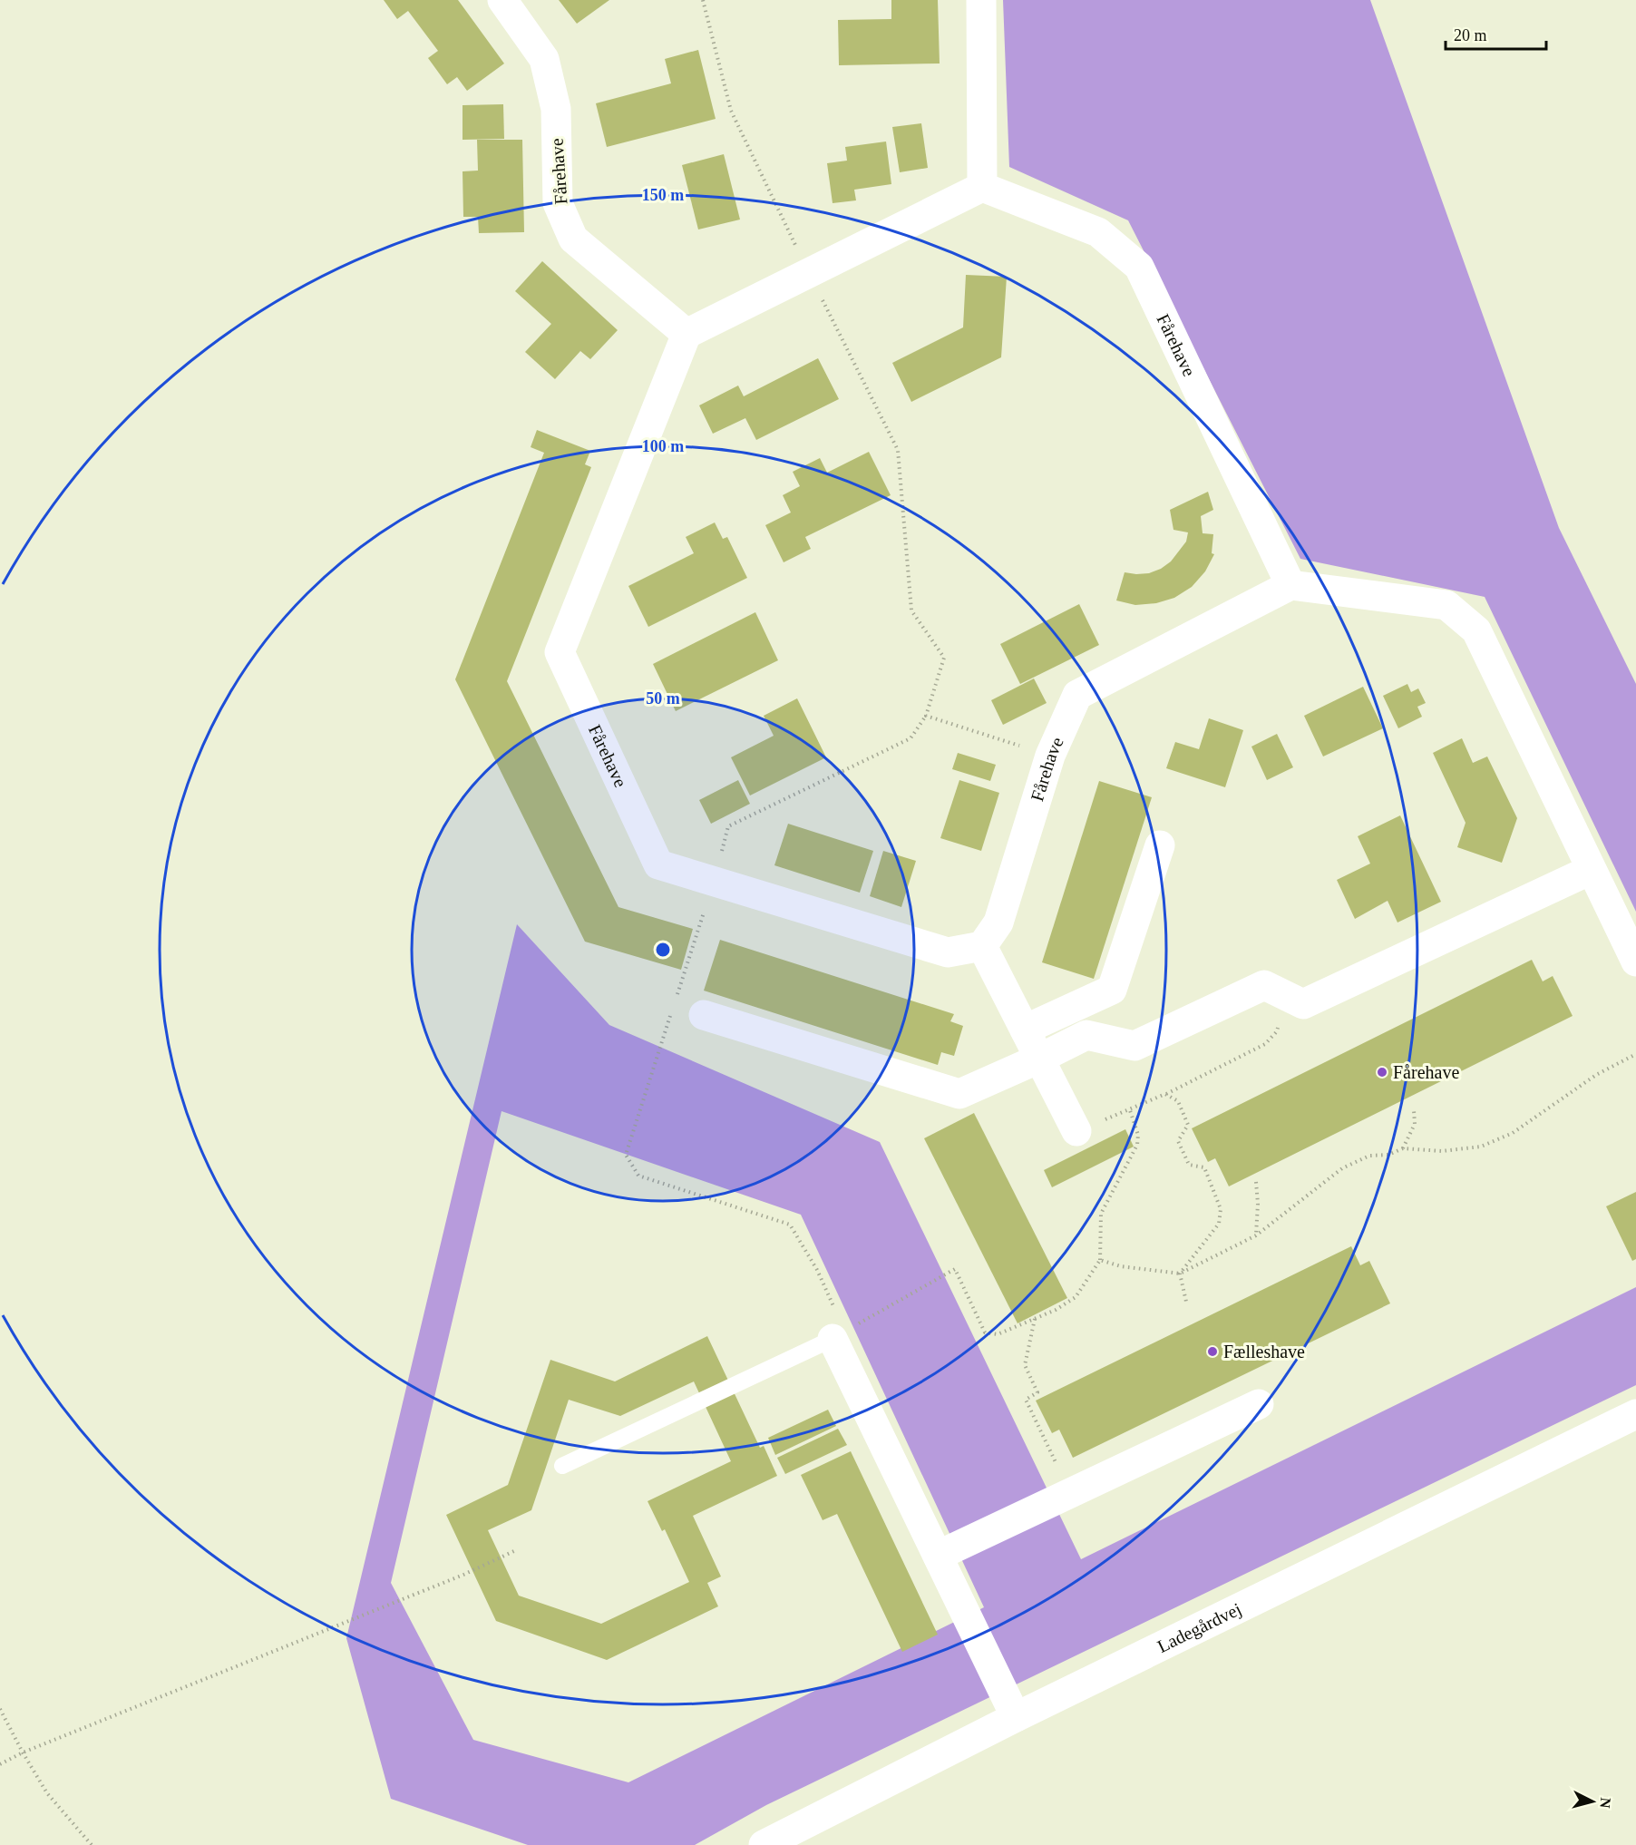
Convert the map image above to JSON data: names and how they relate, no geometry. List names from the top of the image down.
{
  "streets": {
    "street": ["Fårehave", "Ladegårdvej"]
  },
  "places": ["Fårehave", "Fælleshave"],
  "scale_bar": "20 m",
  "north": "right",
  "rings": ["150 m", "100 m", "50 m"]
}
